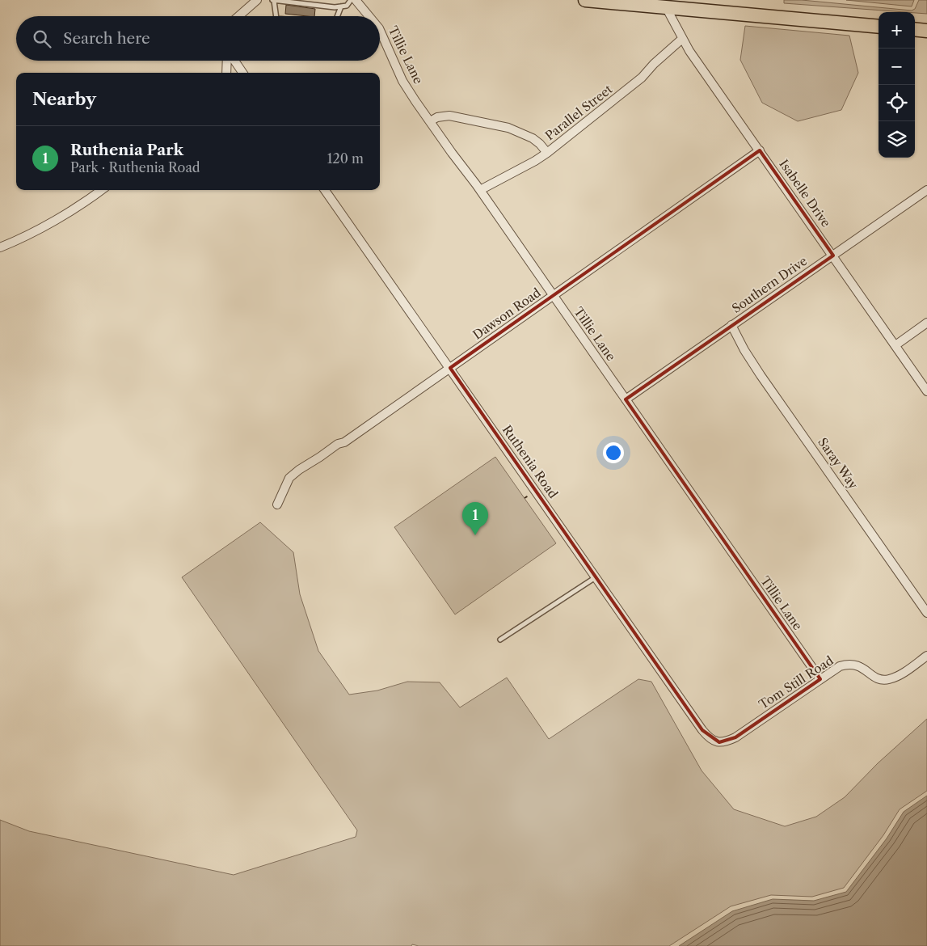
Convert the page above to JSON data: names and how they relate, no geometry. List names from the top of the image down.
{
  "streets": {
    "street": [
      "Tillie Lane",
      "Parallel Street",
      "Isabelle Drive",
      "Southern Drive",
      "Dawson Road",
      "Ruthenia Road",
      "Saray Way",
      "Tom Still Road"
    ]
  },
  "crossings": [
    ["Tillie Lane", "Parallel Street"],
    ["Tillie Lane", "Southern Drive"],
    ["Tillie Lane", "Dawson Road"],
    ["Tillie Lane", "Tom Still Road"],
    ["Parallel Street", "Isabelle Drive"],
    ["Isabelle Drive", "Southern Drive"],
    ["Isabelle Drive", "Dawson Road"],
    ["Southern Drive", "Saray Way"],
    ["Dawson Road", "Ruthenia Road"],
    ["Ruthenia Road", "Tom Still Road"]
  ],
  "page": {
    "map_buttons": ["+", "−"],
    "search": "Search here",
    "heading": "Nearby",
    "list": [
      {
        "mark": "1",
        "name": "Ruthenia Park",
        "note": "Park · Ruthenia Road",
        "value": "120 m"
      }
    ],
    "pins": "1"
  }
}
